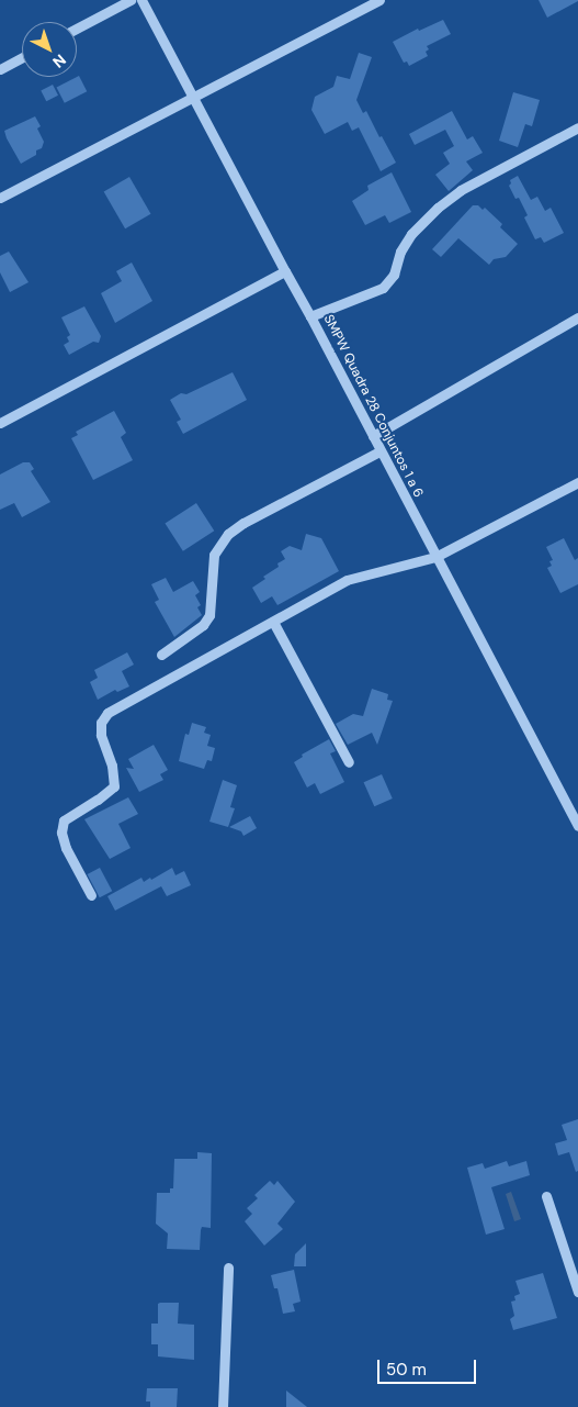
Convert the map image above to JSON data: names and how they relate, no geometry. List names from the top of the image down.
{
  "streets": {
    "street": ["SMPW Quadra 28 Conjuntos 1 a 6"]
  },
  "scale_bar": "50 m",
  "north": "bottom right"
}
